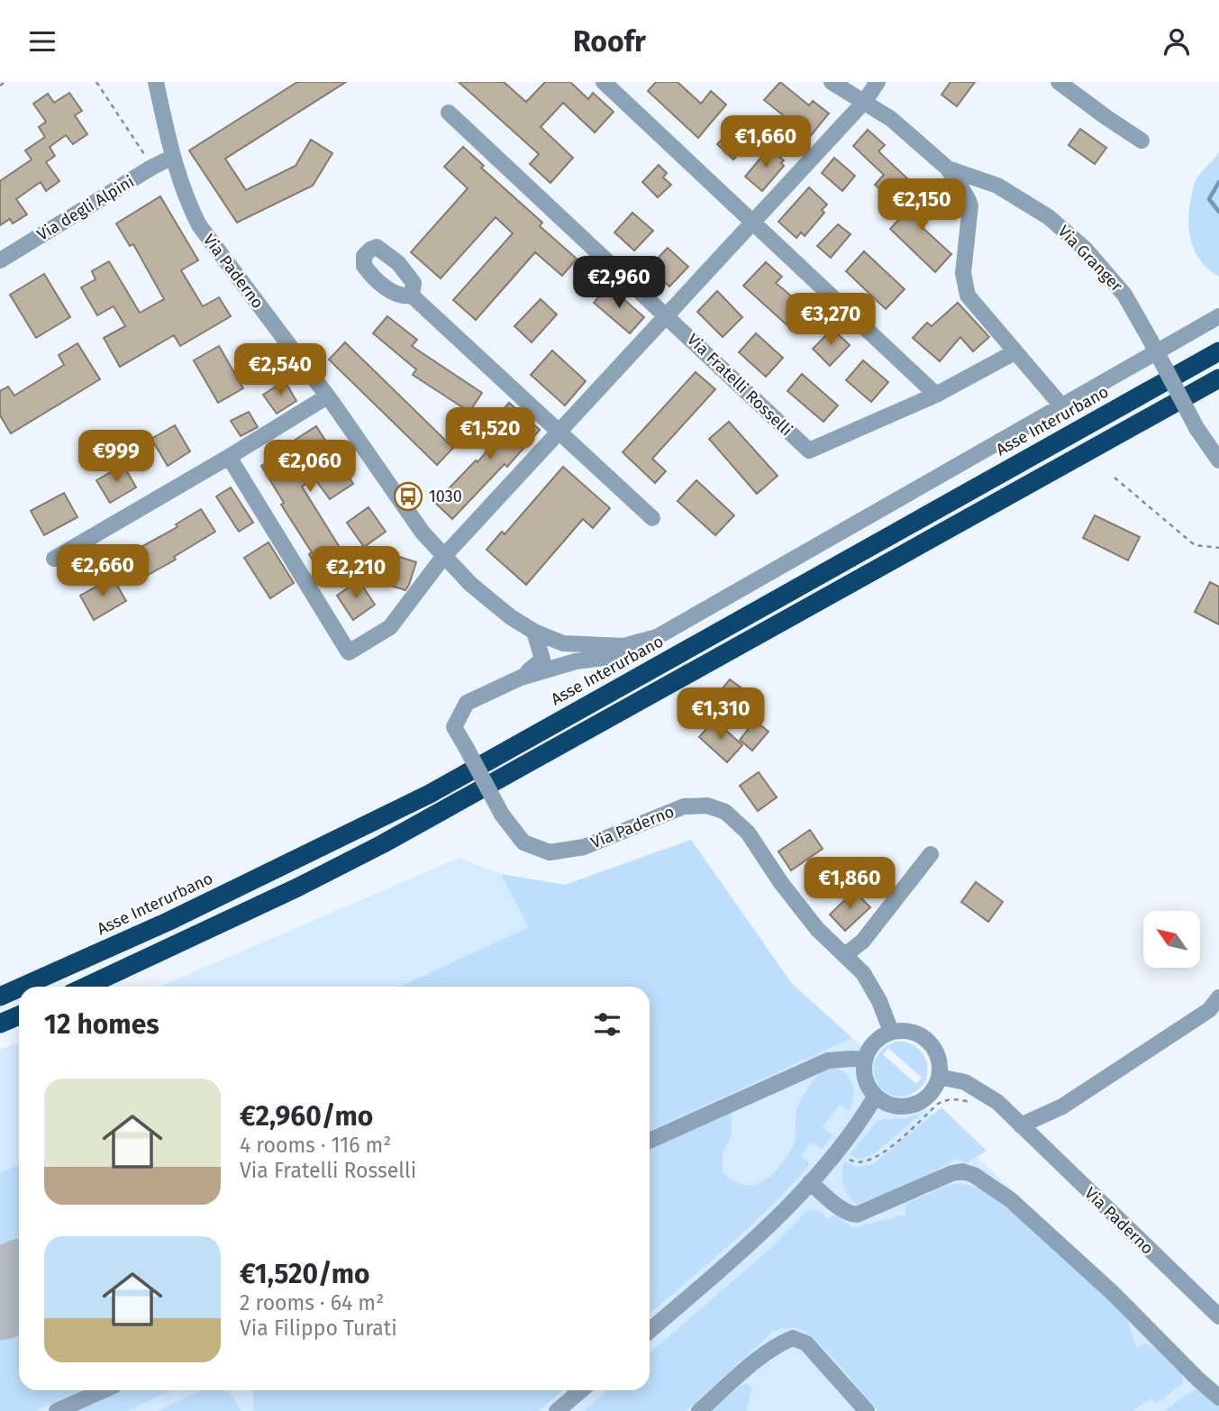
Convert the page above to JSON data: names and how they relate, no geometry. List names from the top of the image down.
{
  "streets": {
    "highway": ["Asse Interurbano"],
    "street": [
      "Via degli Alpini",
      "Via Granger",
      "Via Paderno",
      "Via Fratelli Rosselli"
    ]
  },
  "crossings": [
    ["Via degli Alpini", "Via Paderno"]
  ],
  "places": {
    "bus stop": ["1030"]
  },
  "north": "top left",
  "page": {
    "header": "Roofr",
    "price": [
      "€1,660",
      "€2,150",
      "€2,960",
      "€3,270",
      "€2,540",
      "€1,520",
      "€999",
      "€2,060",
      "€2,660",
      "€2,210",
      "€1,310",
      "€1,860"
    ],
    "heading": "12 homes",
    "list": [
      {
        "name": "€2,960/mo",
        "note": "4 rooms · 116 m² · Via Fratelli Rosselli"
      },
      {
        "name": "€1,520/mo",
        "note": "2 rooms · 64 m² · Via Filippo Turati"
      }
    ]
  }
}
